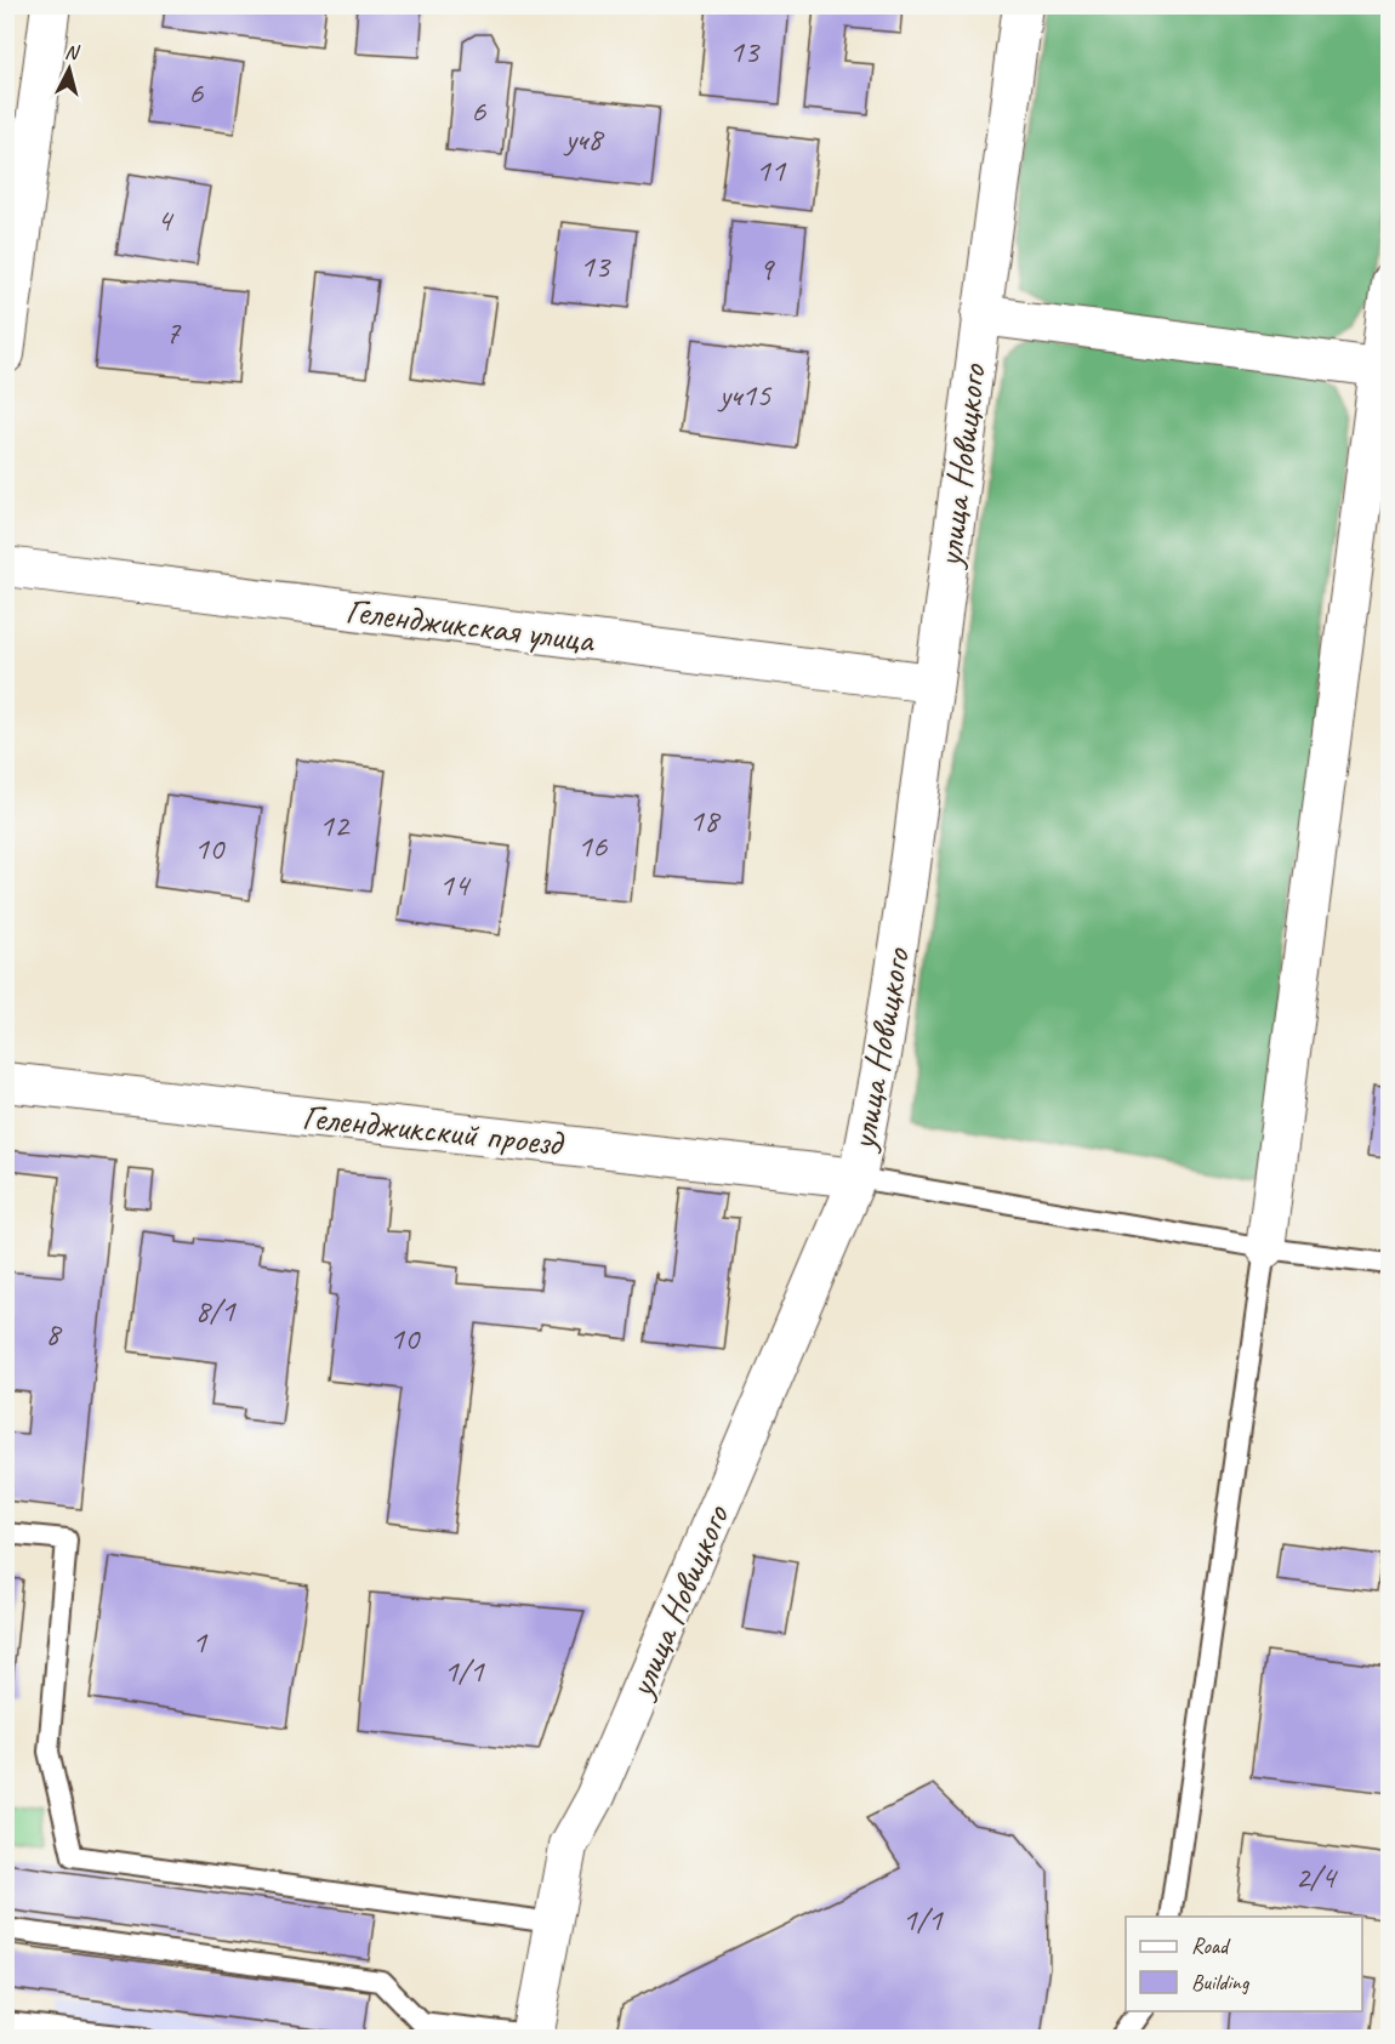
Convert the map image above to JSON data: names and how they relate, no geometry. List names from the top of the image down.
{
  "streets": {
    "street": ["улица Новицкого", "Геленджикская улица", "Геленджикский проезд"]
  },
  "crossings": [
    ["улица Новицкого", "Геленджикская улица"],
    ["улица Новицкого", "Геленджикский проезд"]
  ],
  "house_numbers": [
    "13",
    "6",
    "6",
    "уч8",
    "11",
    "4",
    "13",
    "9",
    "7",
    "уч15",
    "18",
    "12",
    "16",
    "10",
    "14",
    "8/1",
    "8",
    "10",
    "1",
    "1/1",
    "2/4",
    "1/1"
  ],
  "legend": ["Road", "Building"],
  "north": "top"
}
